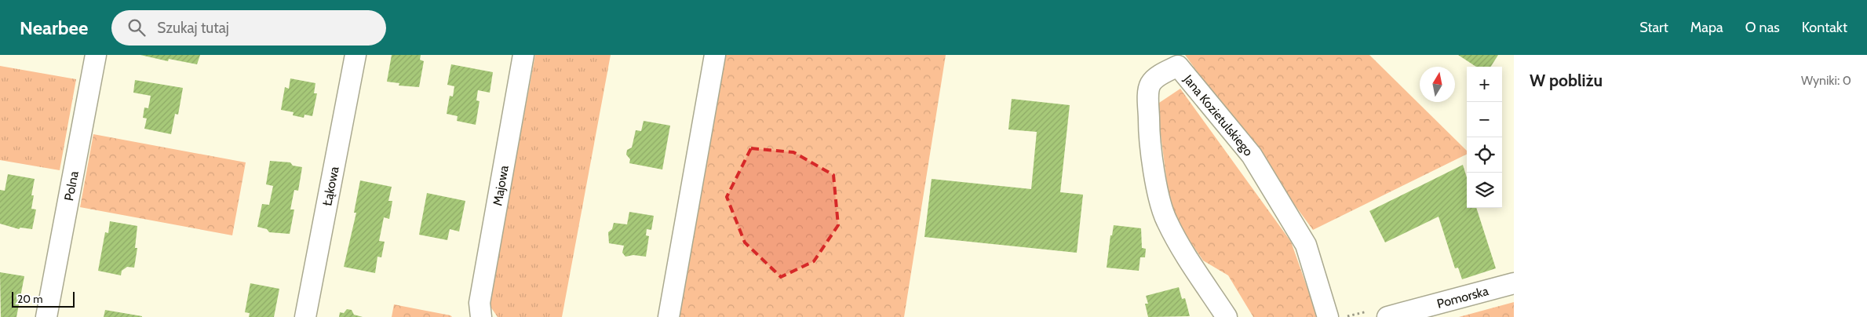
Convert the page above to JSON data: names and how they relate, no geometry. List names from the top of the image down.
{
  "streets": {
    "street": [
      "Jana Kozietulskiego",
      "Polna",
      "Łąkowa",
      "Majowa",
      "Pomorska"
    ]
  },
  "scale_bar": "20 m",
  "north": "top",
  "page": {
    "header": "Nearbee",
    "search": "Szukaj tutaj",
    "nav": [
      "Start",
      "Mapa",
      "O nas",
      "Kontakt"
    ],
    "heading": ["W pobliżu", "Wyniki: 0"],
    "map_buttons": ["+", "−"],
    "scale": "20 m"
  }
}
